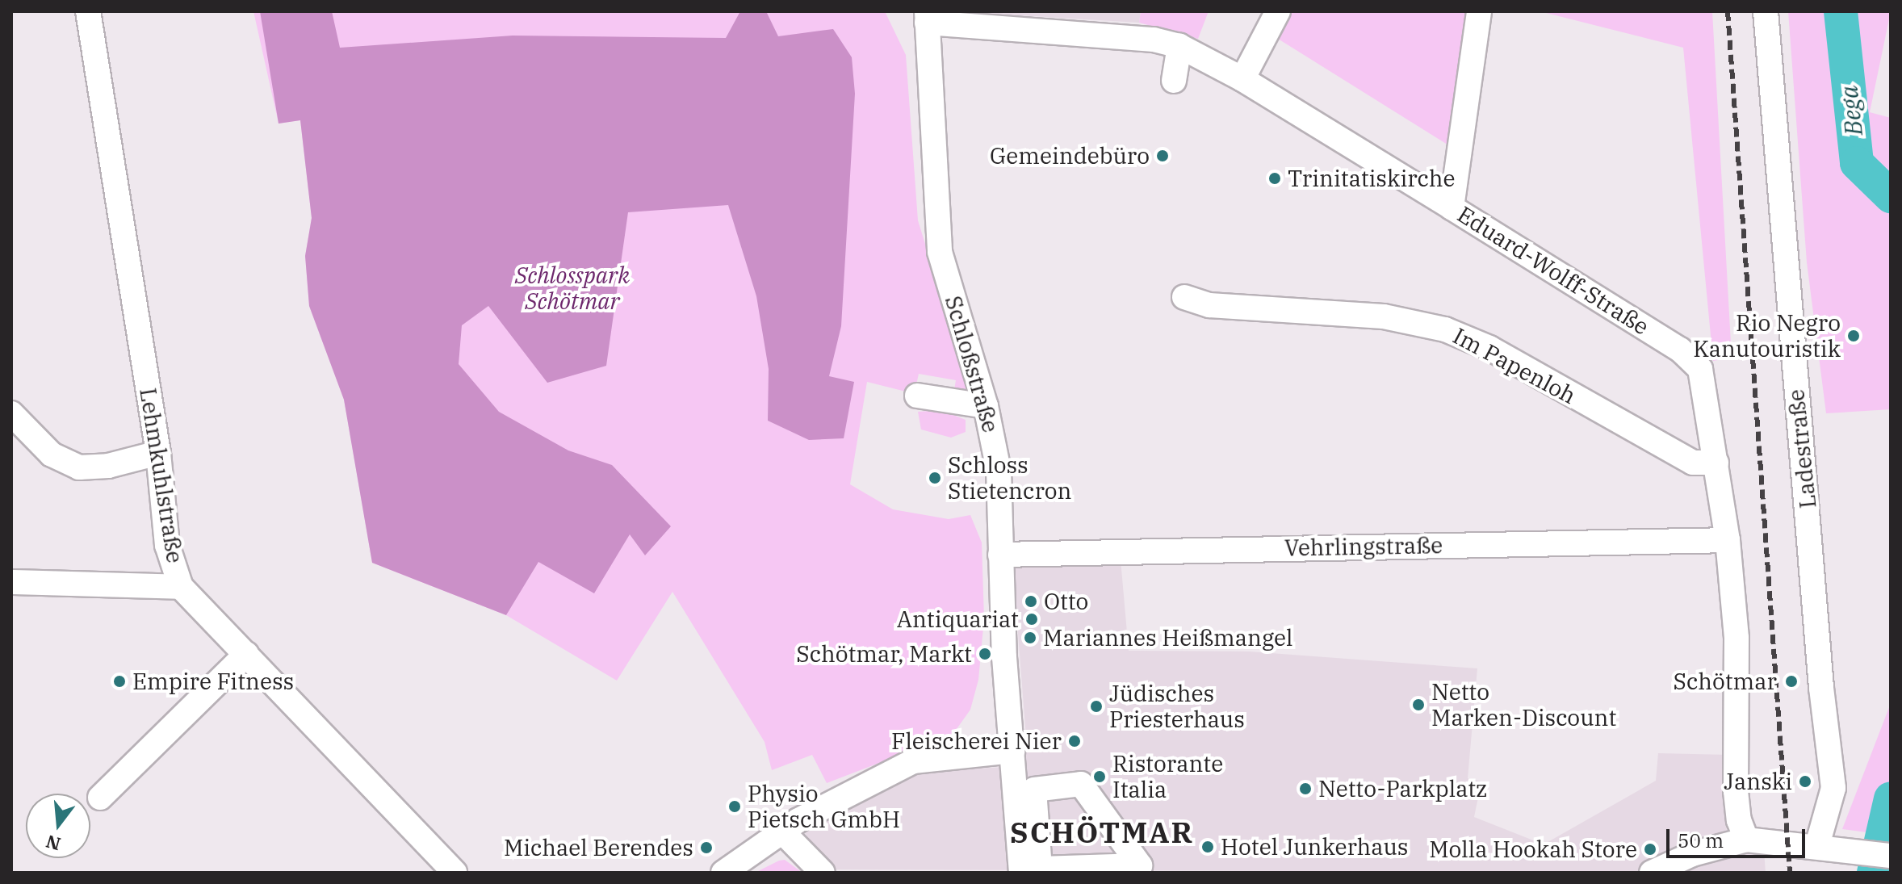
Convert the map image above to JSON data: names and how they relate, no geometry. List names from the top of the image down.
{
  "streets": {
    "street": [
      "Eduard-Wolff-Straße",
      "Schloßstraße",
      "Im Papenloh",
      "Ladestraße",
      "Lehmkuhlstraße",
      "Vehrlingstraße"
    ]
  },
  "crossings": [
    ["Eduard-Wolff-Straße", "Schloßstraße"],
    ["Eduard-Wolff-Straße", "Im Papenloh"],
    ["Eduard-Wolff-Straße", "Vehrlingstraße"],
    ["Schloßstraße", "Vehrlingstraße"]
  ],
  "districts": ["SCHÖTMAR"],
  "water": ["Bega"],
  "parks": ["Schlosspark Schötmar"],
  "places": [
    "Gemeindebüro",
    "Trinitatiskirche",
    "Rio Negro Kanutouristik",
    "Schloss Stietencron",
    "Otto",
    "Antiquariat",
    "Mariannes Heißmangel",
    "Schötmar, Markt",
    "Empire Fitness",
    "Schötmar",
    "Netto Marken-Discount",
    "Jüdisches Priesterhaus",
    "Fleischerei Nier",
    "Ristorante Italia",
    "Janski",
    "Netto-Parkplatz",
    "Physio Pietsch GmbH",
    "Hotel Junkerhaus",
    "Michael Berendes",
    "Molla Hookah Store"
  ],
  "scale_bar": "50 m",
  "north": "bottom"
}
